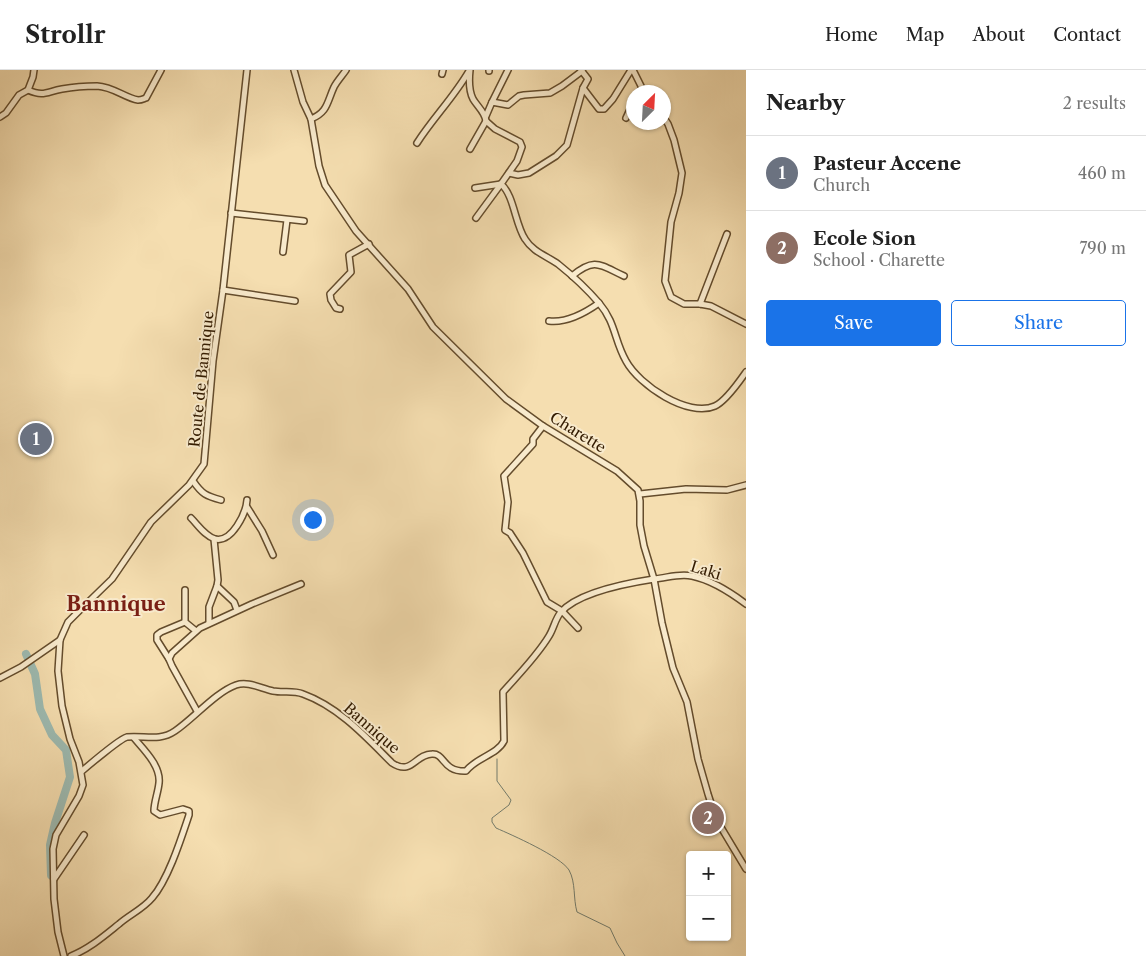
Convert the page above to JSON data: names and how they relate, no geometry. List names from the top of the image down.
{
  "streets": {
    "street": [
      "Route de Bannique",
      "Charette",
      "Laki",
      "Bannique"
    ]
  },
  "crossings": [
    ["Route de Bannique", "Bannique"],
    ["Laki", "Bannique"]
  ],
  "districts": ["Bannique"],
  "north": "top right",
  "page": {
    "header": "Strollr",
    "nav": [
      "Home",
      "Map",
      "About",
      "Contact"
    ],
    "heading": ["Nearby", "2 results"],
    "list": [
      {
        "mark": "1",
        "name": "Pasteur Accene",
        "note": "Church",
        "value": "460 m"
      },
      {
        "mark": "2",
        "name": "Ecole Sion",
        "note": "School · Charette",
        "value": "790 m"
      }
    ],
    "buttons": ["Save", "Share"],
    "pins": ["1", "2"],
    "map_buttons": ["+", "−"]
  }
}
